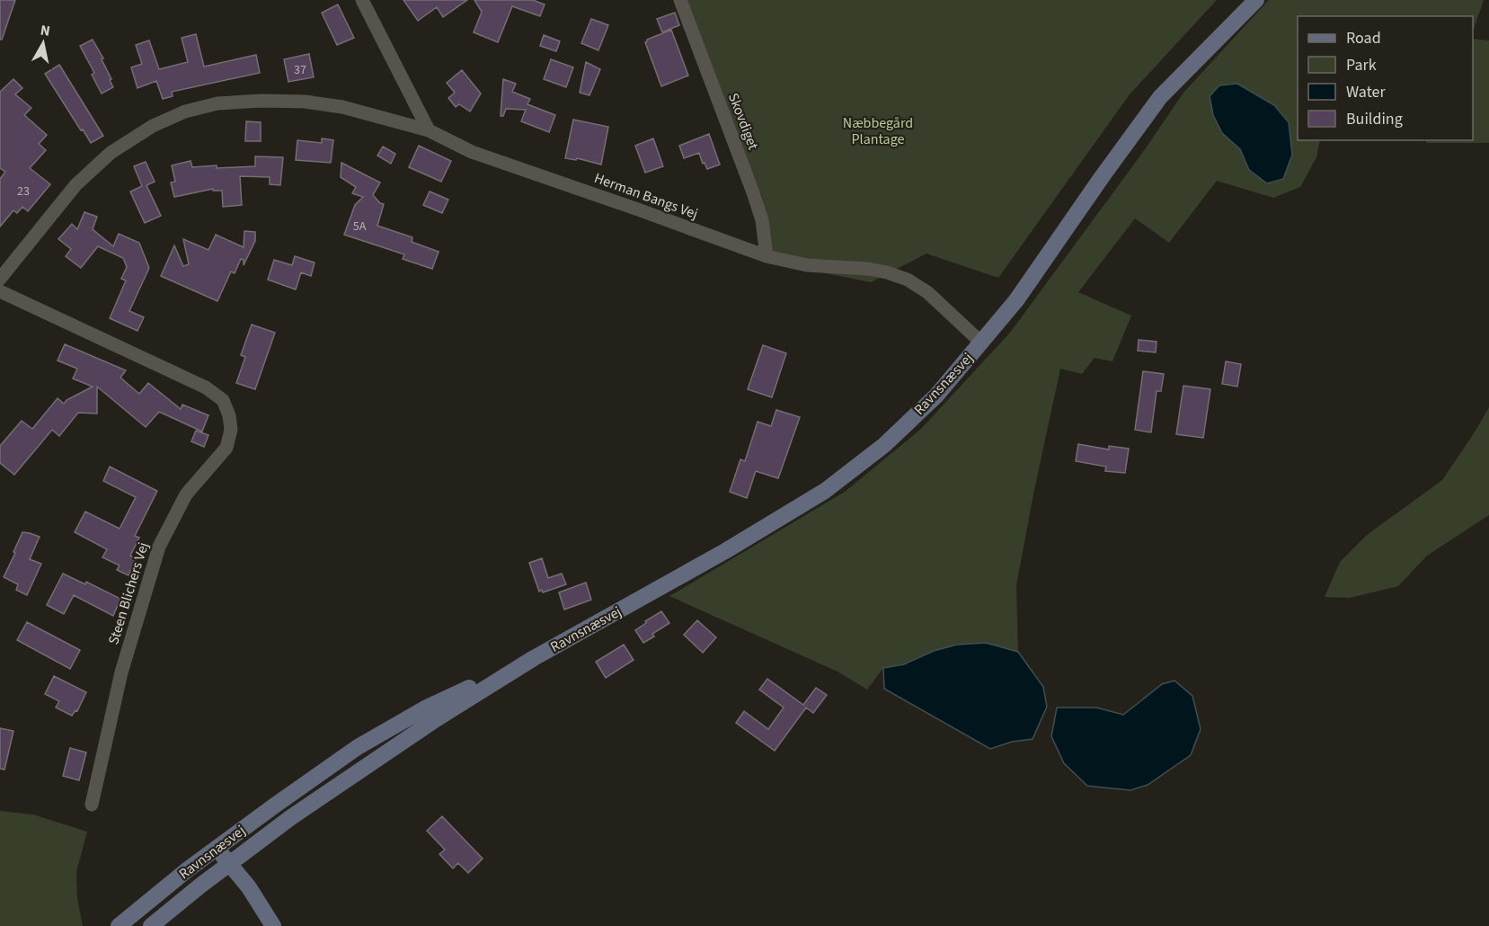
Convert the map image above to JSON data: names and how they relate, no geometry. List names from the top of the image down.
{
  "streets": {
    "main road": ["Ravnsnæsvej"],
    "street": ["Skovdiget", "Herman Bangs Vej", "Steen Blichers Vej"]
  },
  "crossings": [
    ["Skovdiget", "Herman Bangs Vej"],
    ["Herman Bangs Vej", "Ravnsnæsvej"]
  ],
  "parks": ["Næbbegård Plantage"],
  "house_numbers": ["37", "23", "5A"],
  "legend": [
    "Road",
    "Park",
    "Water",
    "Building"
  ],
  "north": "top"
}
